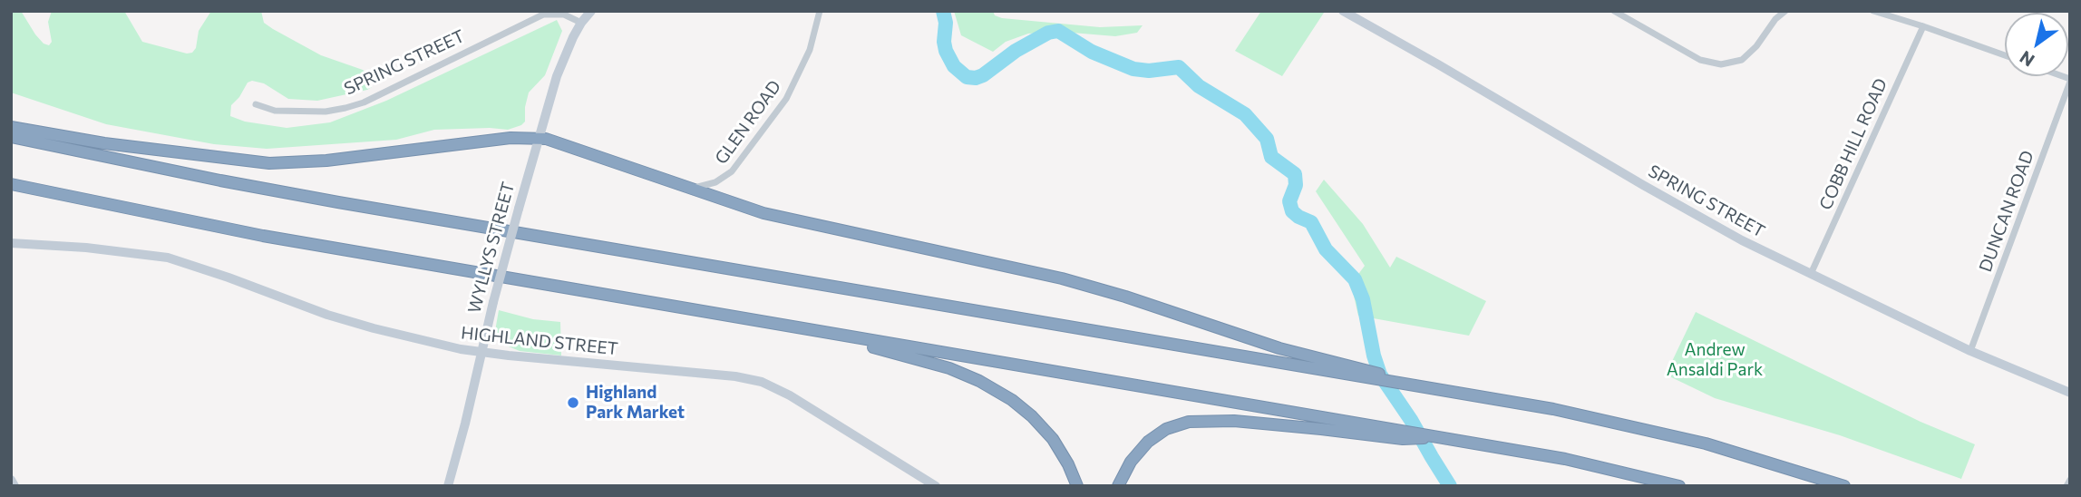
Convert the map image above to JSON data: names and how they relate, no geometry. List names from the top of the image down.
{
  "streets": {
    "main road": ["SPRING STREET", "WYLLYS STREET", "HIGHLAND STREET"],
    "street": ["GLEN ROAD", "COBB HILL ROAD", "DUNCAN ROAD"]
  },
  "crossings": [
    ["SPRING STREET", "COBB HILL ROAD"],
    ["SPRING STREET", "DUNCAN ROAD"],
    ["SPRING STREET", "WYLLYS STREET"],
    ["WYLLYS STREET", "HIGHLAND STREET"]
  ],
  "parks": ["Andrew Ansaldi Park"],
  "places": ["Highland Park Market"],
  "north": "bottom left"
}
